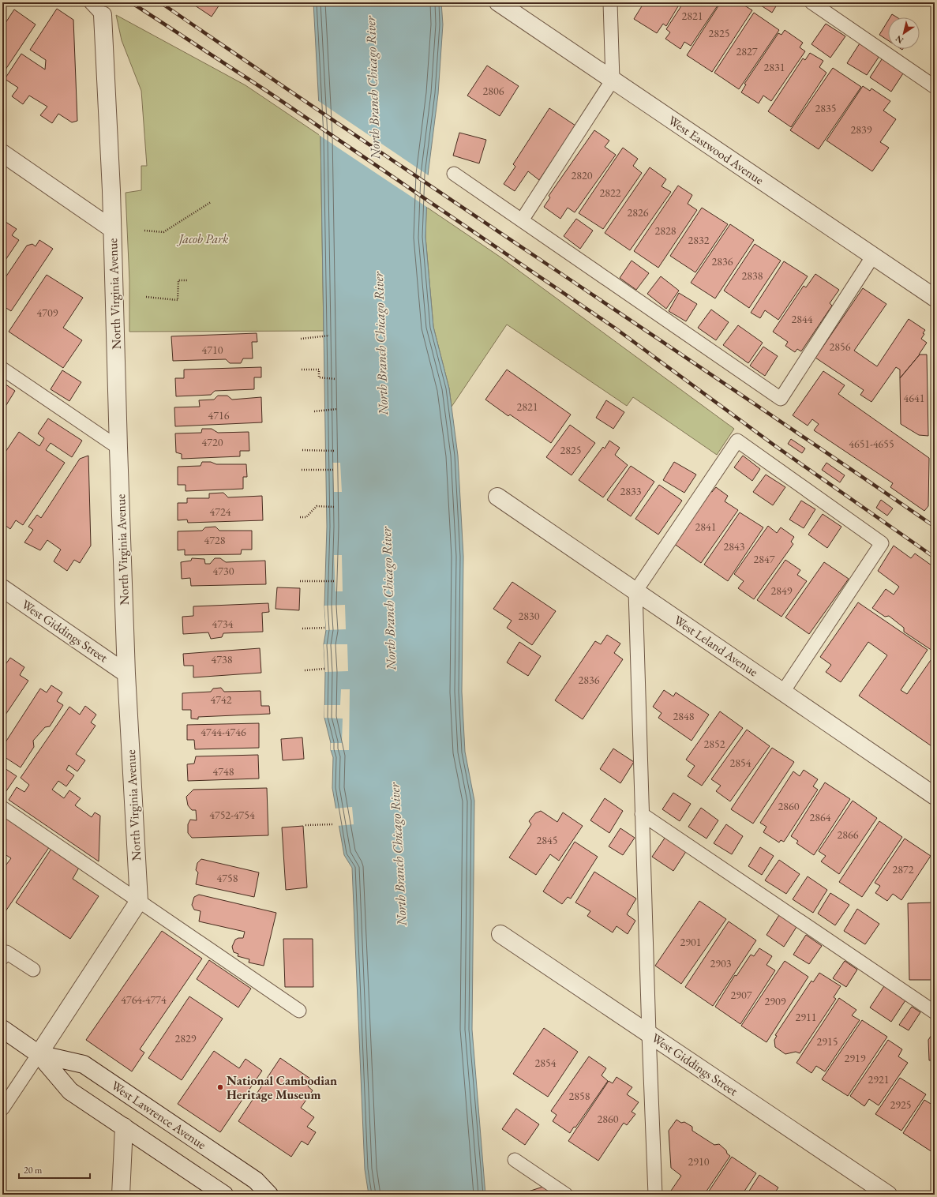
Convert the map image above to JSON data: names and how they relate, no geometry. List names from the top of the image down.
{
  "streets": {
    "street": [
      "West Eastwood Avenue",
      "North Virginia Avenue",
      "West Giddings Street",
      "West Leland Avenue",
      "West Lawrence Avenue"
    ]
  },
  "crossings": [
    ["North Virginia Avenue", "West Giddings Street"]
  ],
  "water": ["North Branch Chicago River"],
  "parks": ["Jacob Park"],
  "places": ["National Cambodian Heritage Museum"],
  "house_numbers": [
    "2821",
    "2825",
    "2827",
    "2831",
    "2806",
    "2835",
    "2839",
    "2820",
    "2822",
    "2826",
    "2828",
    "2832",
    "2836",
    "2838",
    "4709",
    "2844",
    "2856",
    "4710",
    "4641",
    "2821",
    "4716",
    "4720",
    "4651-4655",
    "2825",
    "2833",
    "4724",
    "2841",
    "4728",
    "2843",
    "2847",
    "4730",
    "2849",
    "2830",
    "4734",
    "4738",
    "2836",
    "4742",
    "2848",
    "4744-4746",
    "2852",
    "2854",
    "4748",
    "2860",
    "4752-4754",
    "2864",
    "2866",
    "2845",
    "2872",
    "4758",
    "2901",
    "2903",
    "2907",
    "4764-4774",
    "2909",
    "2911",
    "2829",
    "2915",
    "2919",
    "2854",
    "2921",
    "2858",
    "2925",
    "2860",
    "2910"
  ],
  "scale_bar": "20 m",
  "north": "bottom left"
}
